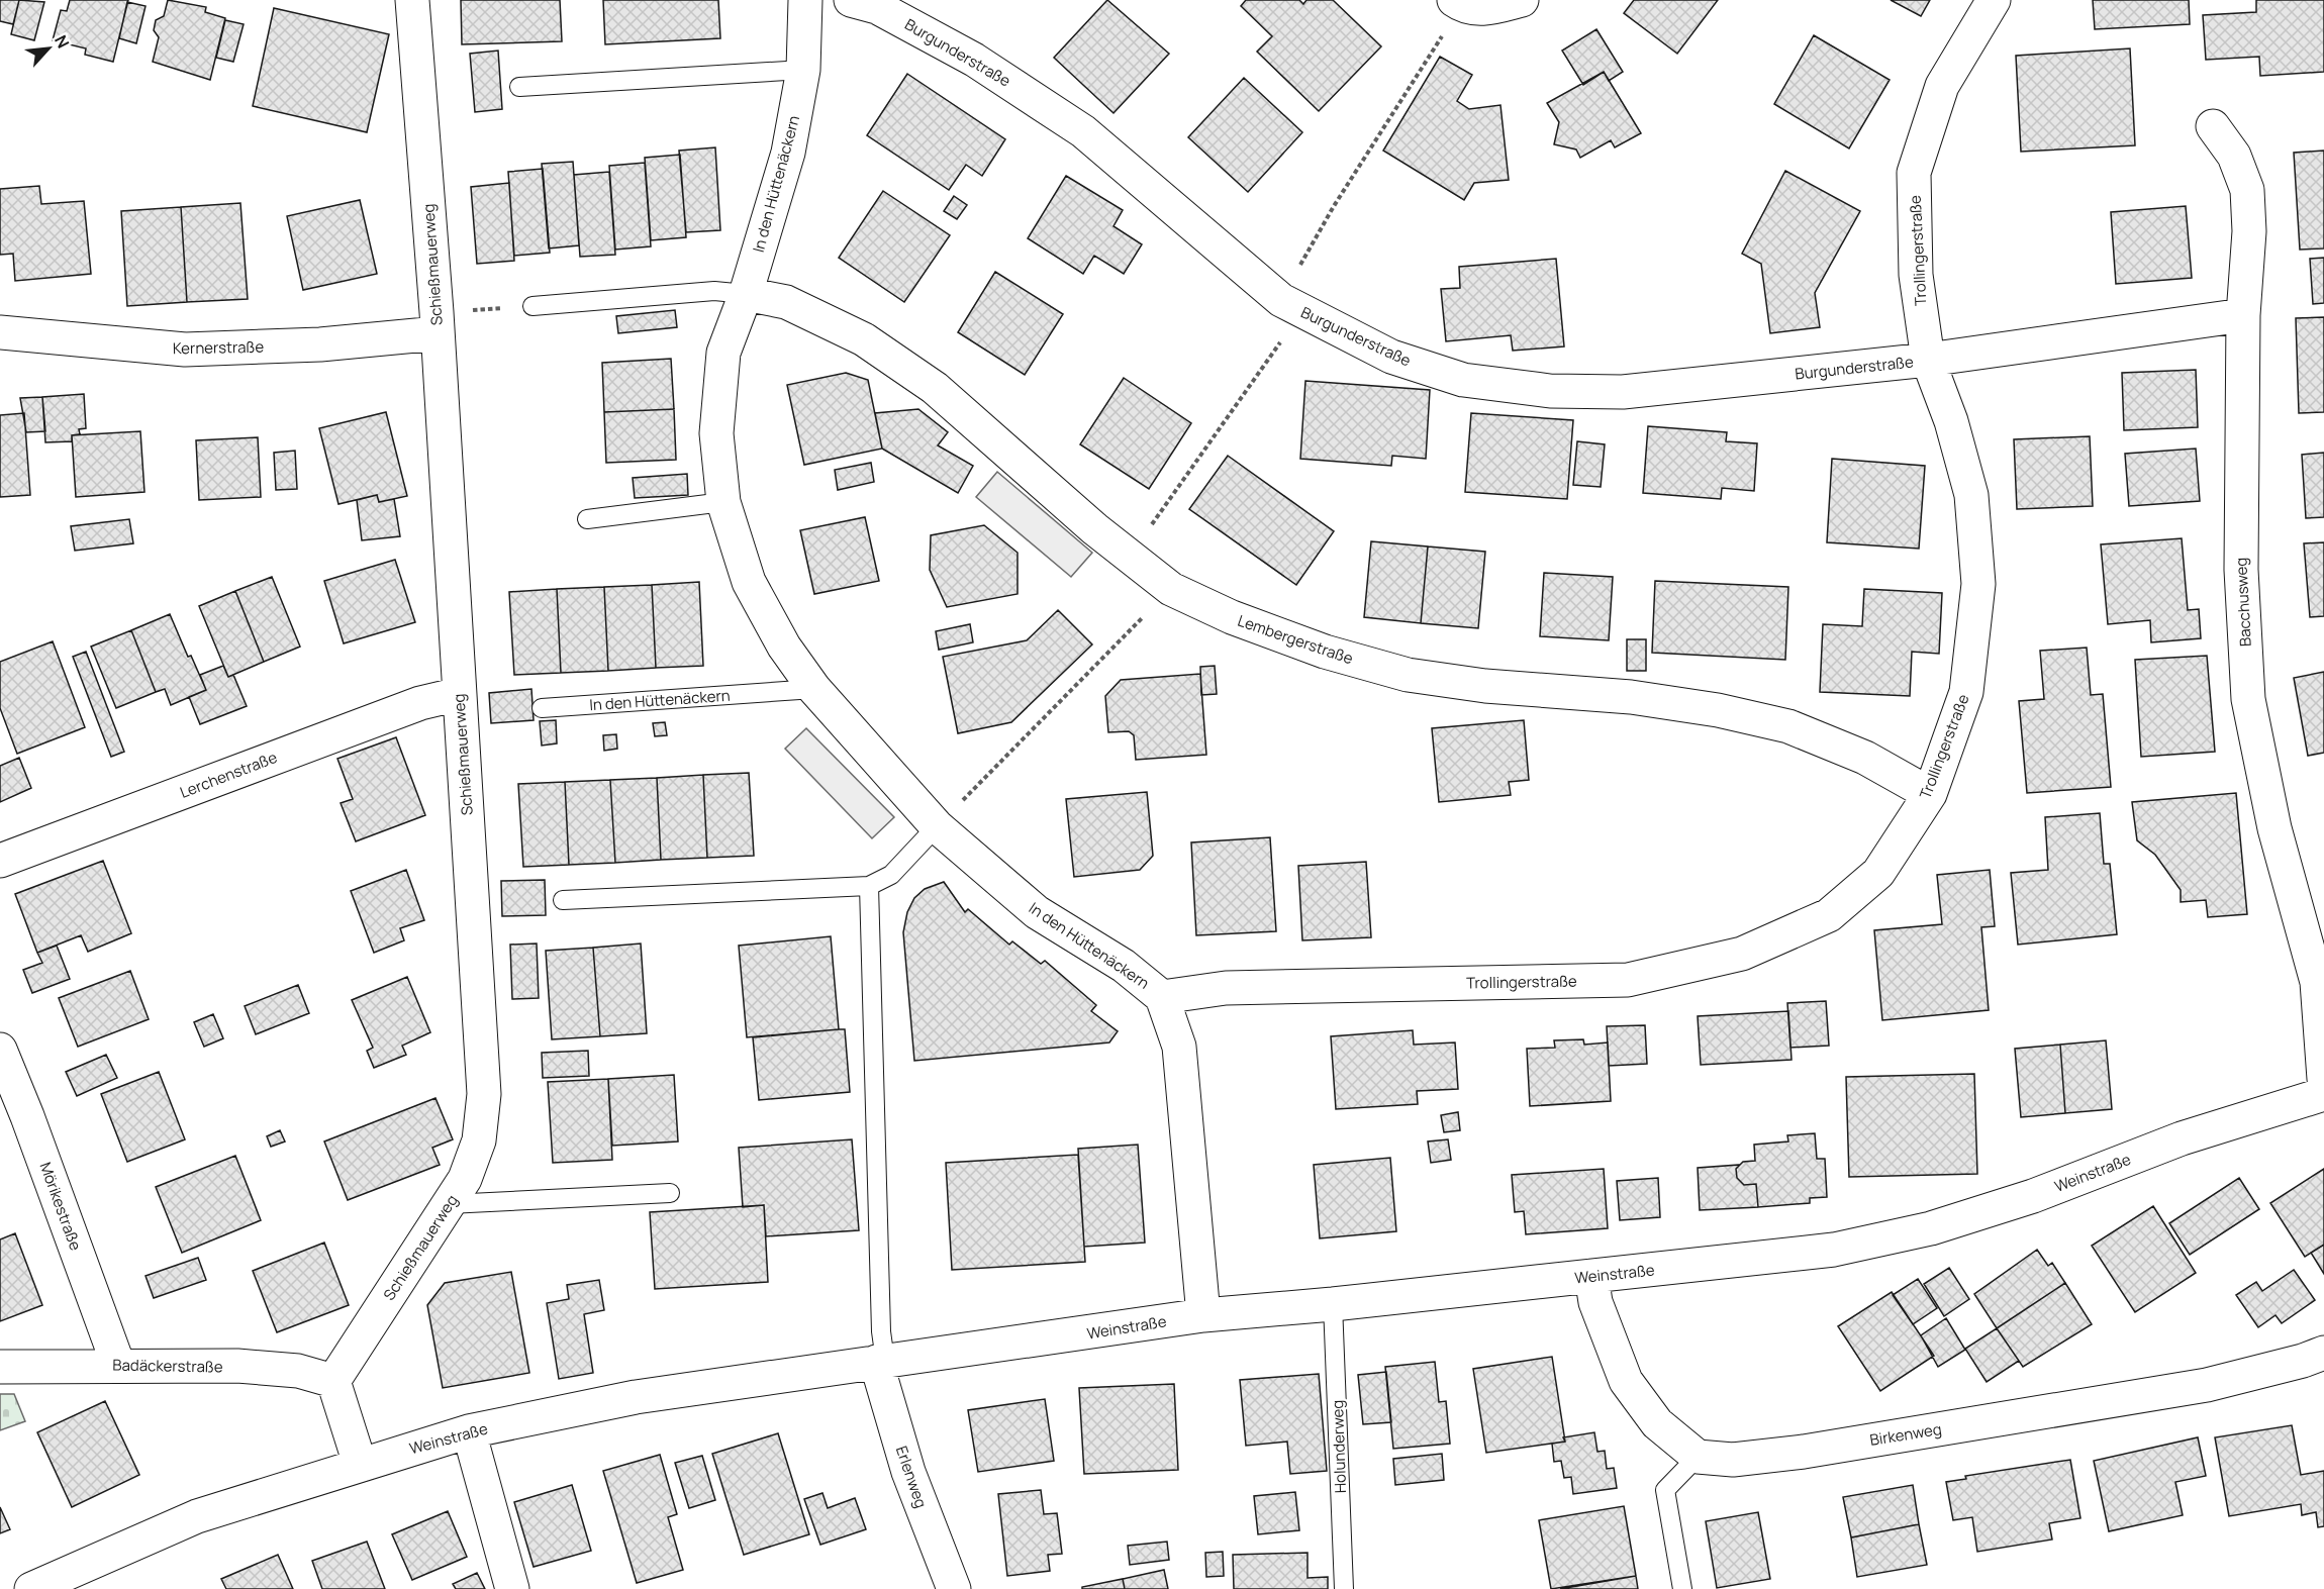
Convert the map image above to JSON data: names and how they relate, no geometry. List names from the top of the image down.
{
  "streets": {
    "street": [
      "Burgunderstraße",
      "In den Hüttenäckern",
      "Trollingerstraße",
      "Schießmauerweg",
      "Kernerstraße",
      "Bacchusweg",
      "Lembergerstraße",
      "Lerchenstraße",
      "Weinstraße",
      "Mörikestraße",
      "Badäckerstraße",
      "Birkenweg",
      "Erlenweg"
    ],
    "lane": ["Holunderweg"]
  },
  "crossings": [
    ["Burgunderstraße", "Trollingerstraße"],
    ["Burgunderstraße", "Bacchusweg"],
    ["In den Hüttenäckern", "Trollingerstraße"],
    ["In den Hüttenäckern", "Lembergerstraße"],
    ["In den Hüttenäckern", "Weinstraße"],
    ["Trollingerstraße", "Lembergerstraße"],
    ["Schießmauerweg", "Kernerstraße"],
    ["Schießmauerweg", "Lerchenstraße"],
    ["Schießmauerweg", "Badäckerstraße"],
    ["Weinstraße", "Holunderweg"],
    ["Weinstraße", "Erlenweg"],
    ["Mörikestraße", "Badäckerstraße"]
  ],
  "north": "top right"
}
